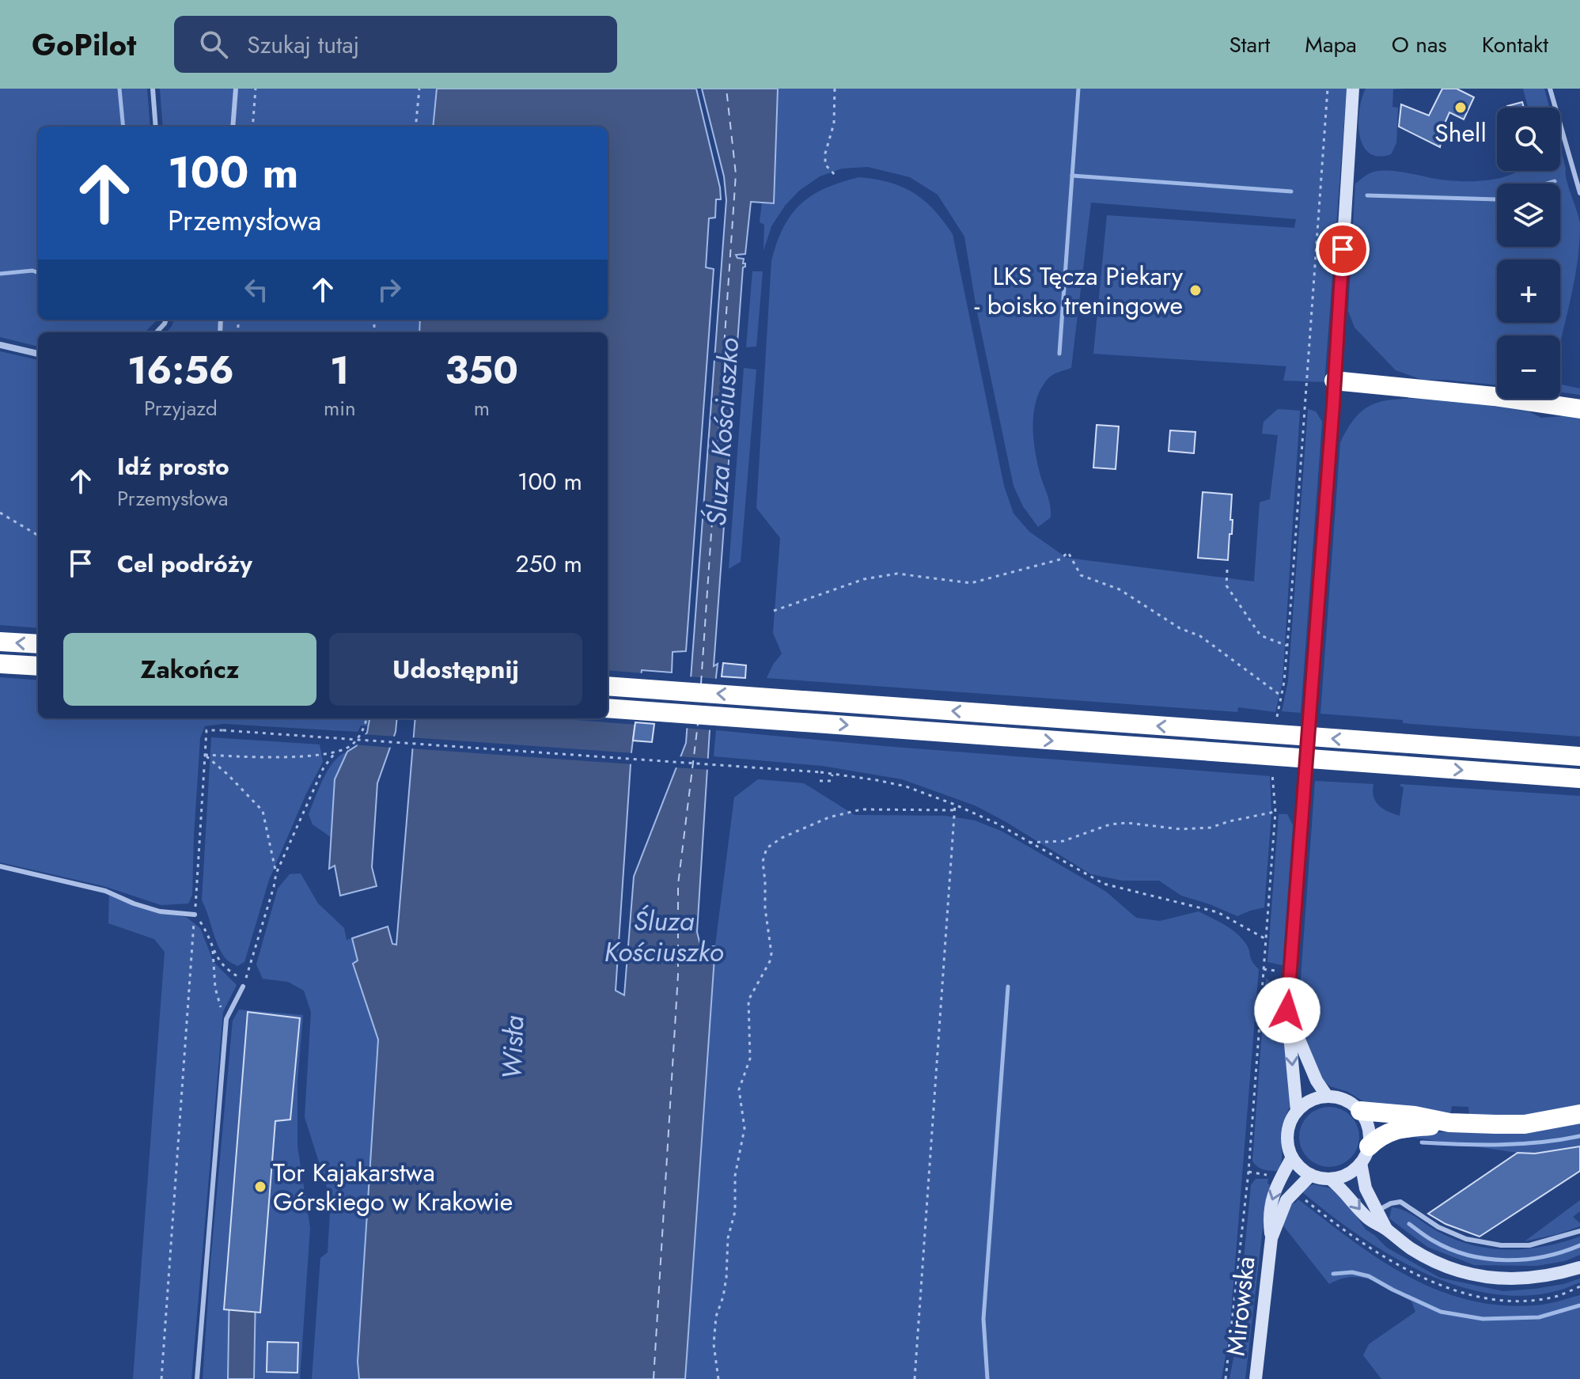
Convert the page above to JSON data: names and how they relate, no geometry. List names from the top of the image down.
{
  "streets": {
    "main road": ["Mirowska"]
  },
  "water": ["Śluza Kościuszko", "Wisła"],
  "places": ["Shell", "LKS Tęcza Piekary - boisko treningowe", "Tor Kajakarstwa Górskiego w Krakowie"],
  "page": {
    "header": "GoPilot",
    "search": "Szukaj tutaj",
    "nav": [
      "Start",
      "Mapa",
      "O nas",
      "Kontakt"
    ],
    "map_buttons": ["+", "−"],
    "turn": ["100 m", "Przemysłowa"],
    "eta": [
      "16:56",
      "Przyjazd",
      "1",
      "min",
      "350",
      "m"
    ],
    "list": [
      {
        "name": "Idź prosto",
        "note": "Przemysłowa",
        "value": "100 m"
      },
      {
        "name": "Cel podróży",
        "value": "250 m"
      }
    ],
    "buttons": ["Zakończ", "Udostępnij"]
  }
}
